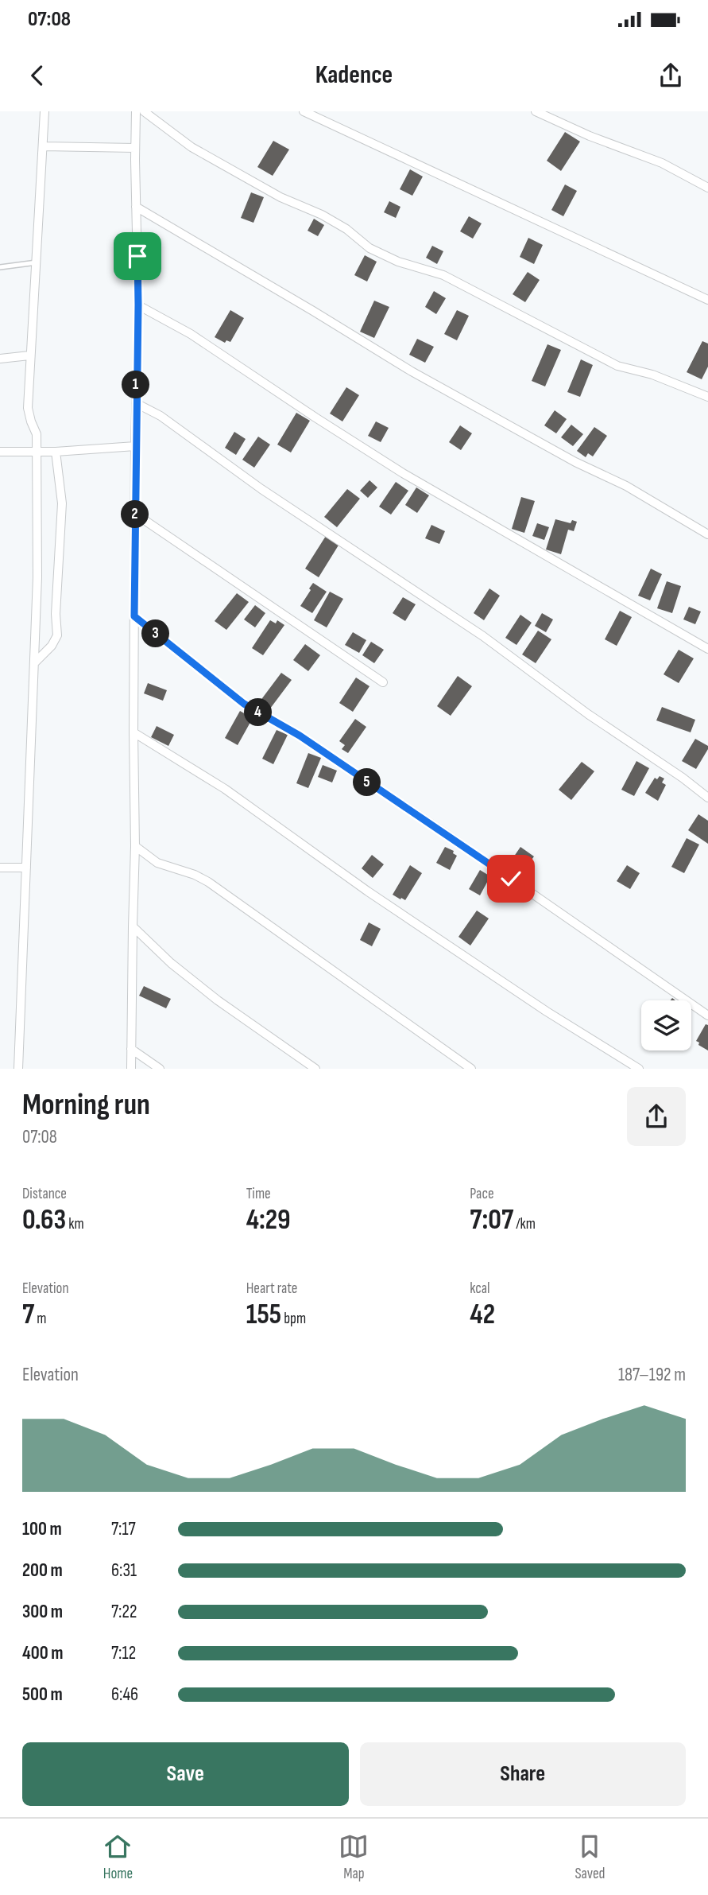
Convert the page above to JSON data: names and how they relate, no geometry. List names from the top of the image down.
{
  "page": {
    "status": "07:08",
    "header": "Kadence",
    "pins": [
      "1",
      "2",
      "3",
      "4",
      "5"
    ],
    "heading": ["Morning run", "07:08"],
    "stats": [
      ["Distance", "0.63 km"],
      ["Time", "4:29"],
      ["Pace", "7:07 /km"],
      ["Elevation", "7 m"],
      ["Heart rate", "155 bpm"],
      ["kcal", "42"]
    ],
    "chart": ["Elevation", "187–192 m"],
    "list": [
      {
        "name": "100 m",
        "note": "7:17"
      },
      {
        "name": "200 m",
        "note": "6:31"
      },
      {
        "name": "300 m",
        "note": "7:22"
      },
      {
        "name": "400 m",
        "note": "7:12"
      },
      {
        "name": "500 m",
        "note": "6:46"
      }
    ],
    "buttons": ["Save", "Share"],
    "tabs": ["Home", "Map", "Saved"]
  }
}
